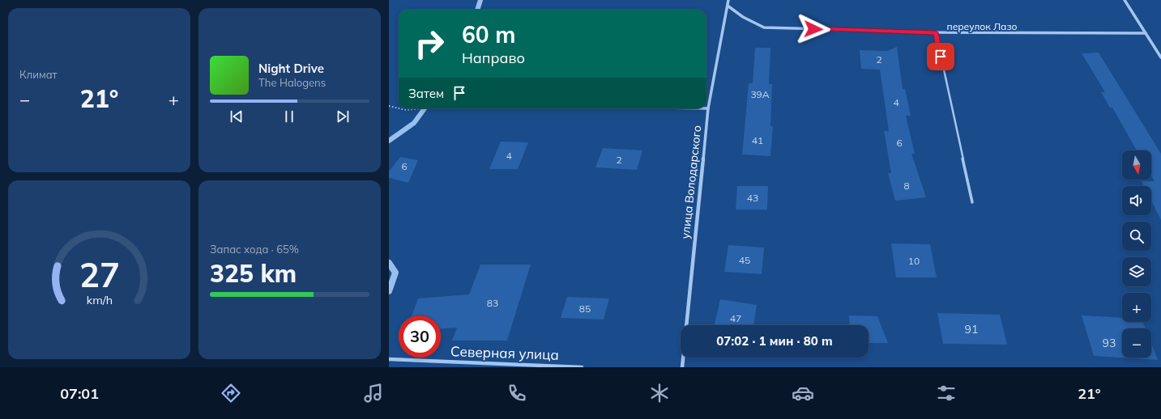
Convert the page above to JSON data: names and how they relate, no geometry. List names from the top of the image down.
{
  "streets": {
    "street": ["переулок Лазо", "улица Володарского", "Северная улица"]
  },
  "crossings": [
    ["переулок Лазо", "улица Володарского"]
  ],
  "house_numbers": [
    "2",
    "39А",
    "4",
    "41",
    "6",
    "4",
    "2",
    "6",
    "8",
    "43",
    "45",
    "10",
    "83",
    "85",
    "47",
    "91",
    "93"
  ],
  "north": "bottom",
  "page": {
    "tile": [
      "Климат",
      ["Запас хода · 65%", "325 km"]
    ],
    "turn": ["60 m", "Направо"],
    "song": ["Night Drive", "The Halogens"],
    "then": "Затем",
    "heat": ["−", "21°", "+"],
    "map_buttons": ["+", "−"],
    "limit": "30",
    "trip": "07:02 · 1 мин · 80 m",
    "tabs": ["07:01", "21°"],
    "gauge": ["27", "km/h"]
  }
}
